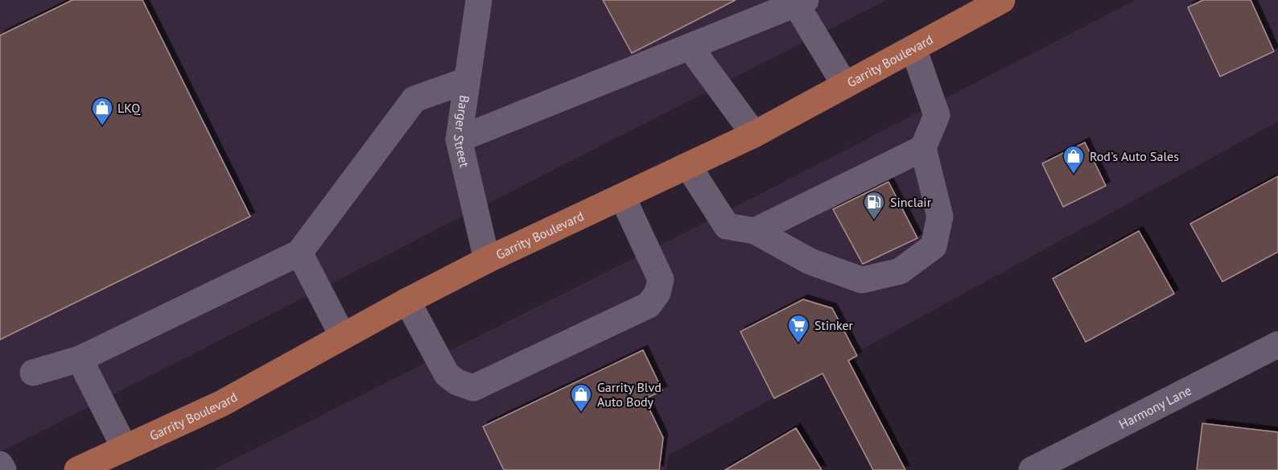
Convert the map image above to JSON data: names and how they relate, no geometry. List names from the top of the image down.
{
  "streets": {
    "main road": ["Garrity Boulevard"],
    "street": ["Barger Street", "Harmony Lane"]
  },
  "crossings": [
    ["Garrity Boulevard", "Barger Street"]
  ],
  "places": {
    "shop": ["LKQ", "Rod's Auto Sales", "Garrity Blvd Auto Body"],
    "fuel station": ["Sinclair"],
    "supermarket": ["Stinker"]
  }
}
